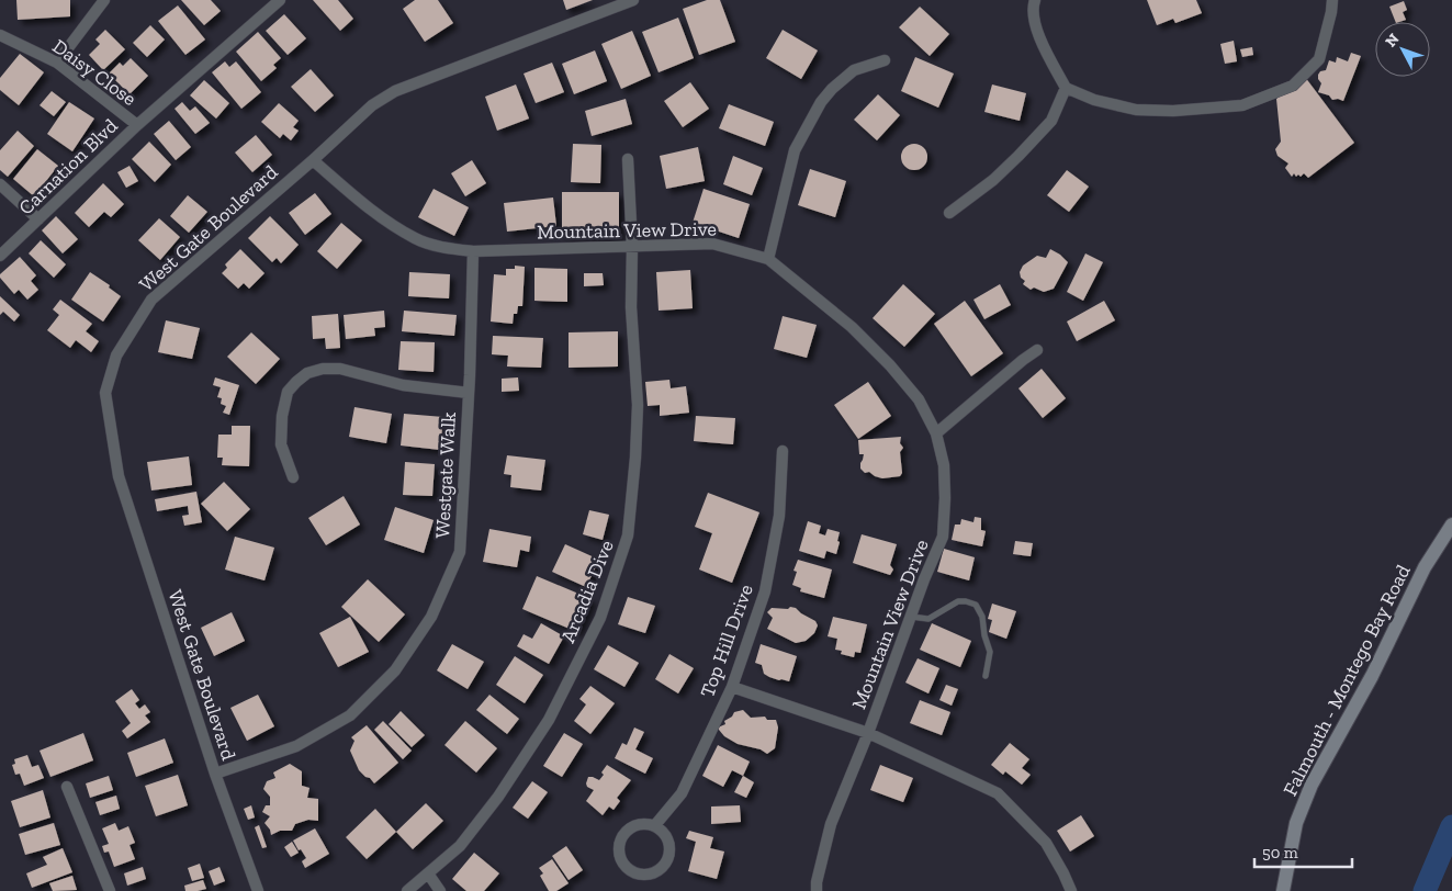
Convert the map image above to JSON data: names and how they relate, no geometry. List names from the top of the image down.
{
  "streets": {
    "main road": ["Falmouth - Montego Bay Road"],
    "street": [
      "Daisy Close",
      "Carnation Blvd",
      "West Gate Boulevard",
      "Mountain View Drive",
      "Westgate Walk",
      "Arcadia Dive",
      "Top Hill Drive"
    ]
  },
  "crossings": [
    ["Daisy Close", "Carnation Blvd"],
    ["West Gate Boulevard", "Mountain View Drive"],
    ["West Gate Boulevard", "Westgate Walk"],
    ["Mountain View Drive", "Westgate Walk"],
    ["Mountain View Drive", "Arcadia Dive"]
  ],
  "scale_bar": "50 m",
  "north": "top left"
}
